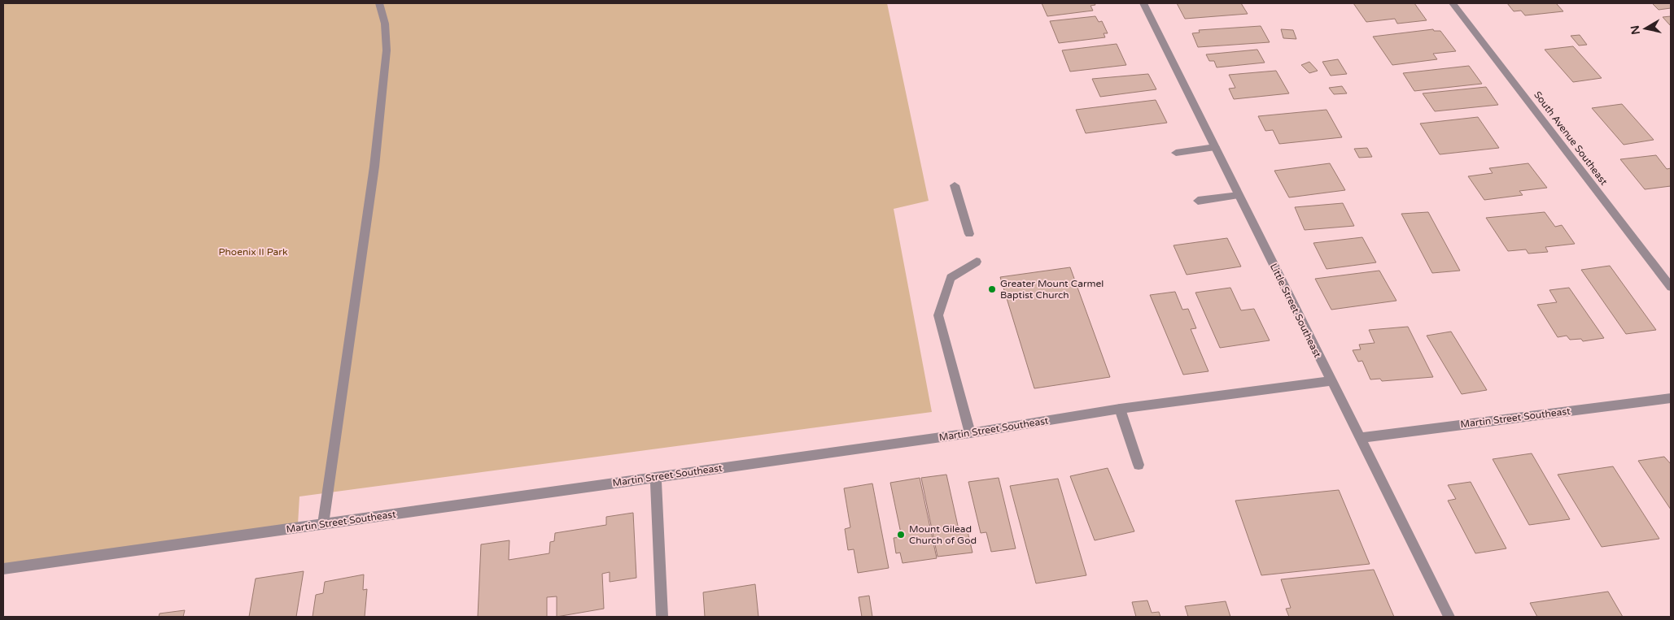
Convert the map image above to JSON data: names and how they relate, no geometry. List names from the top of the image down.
{
  "streets": {
    "street": ["South Avenue Southeast", "Little Street Southeast", "Martin Street Southeast"]
  },
  "crossings": [
    ["Little Street Southeast", "Martin Street Southeast"]
  ],
  "parks": ["Phoenix II Park"],
  "places": ["Greater Mount Carmel Baptist Church", "Mount Gilead Church of God"],
  "north": "left"
}
